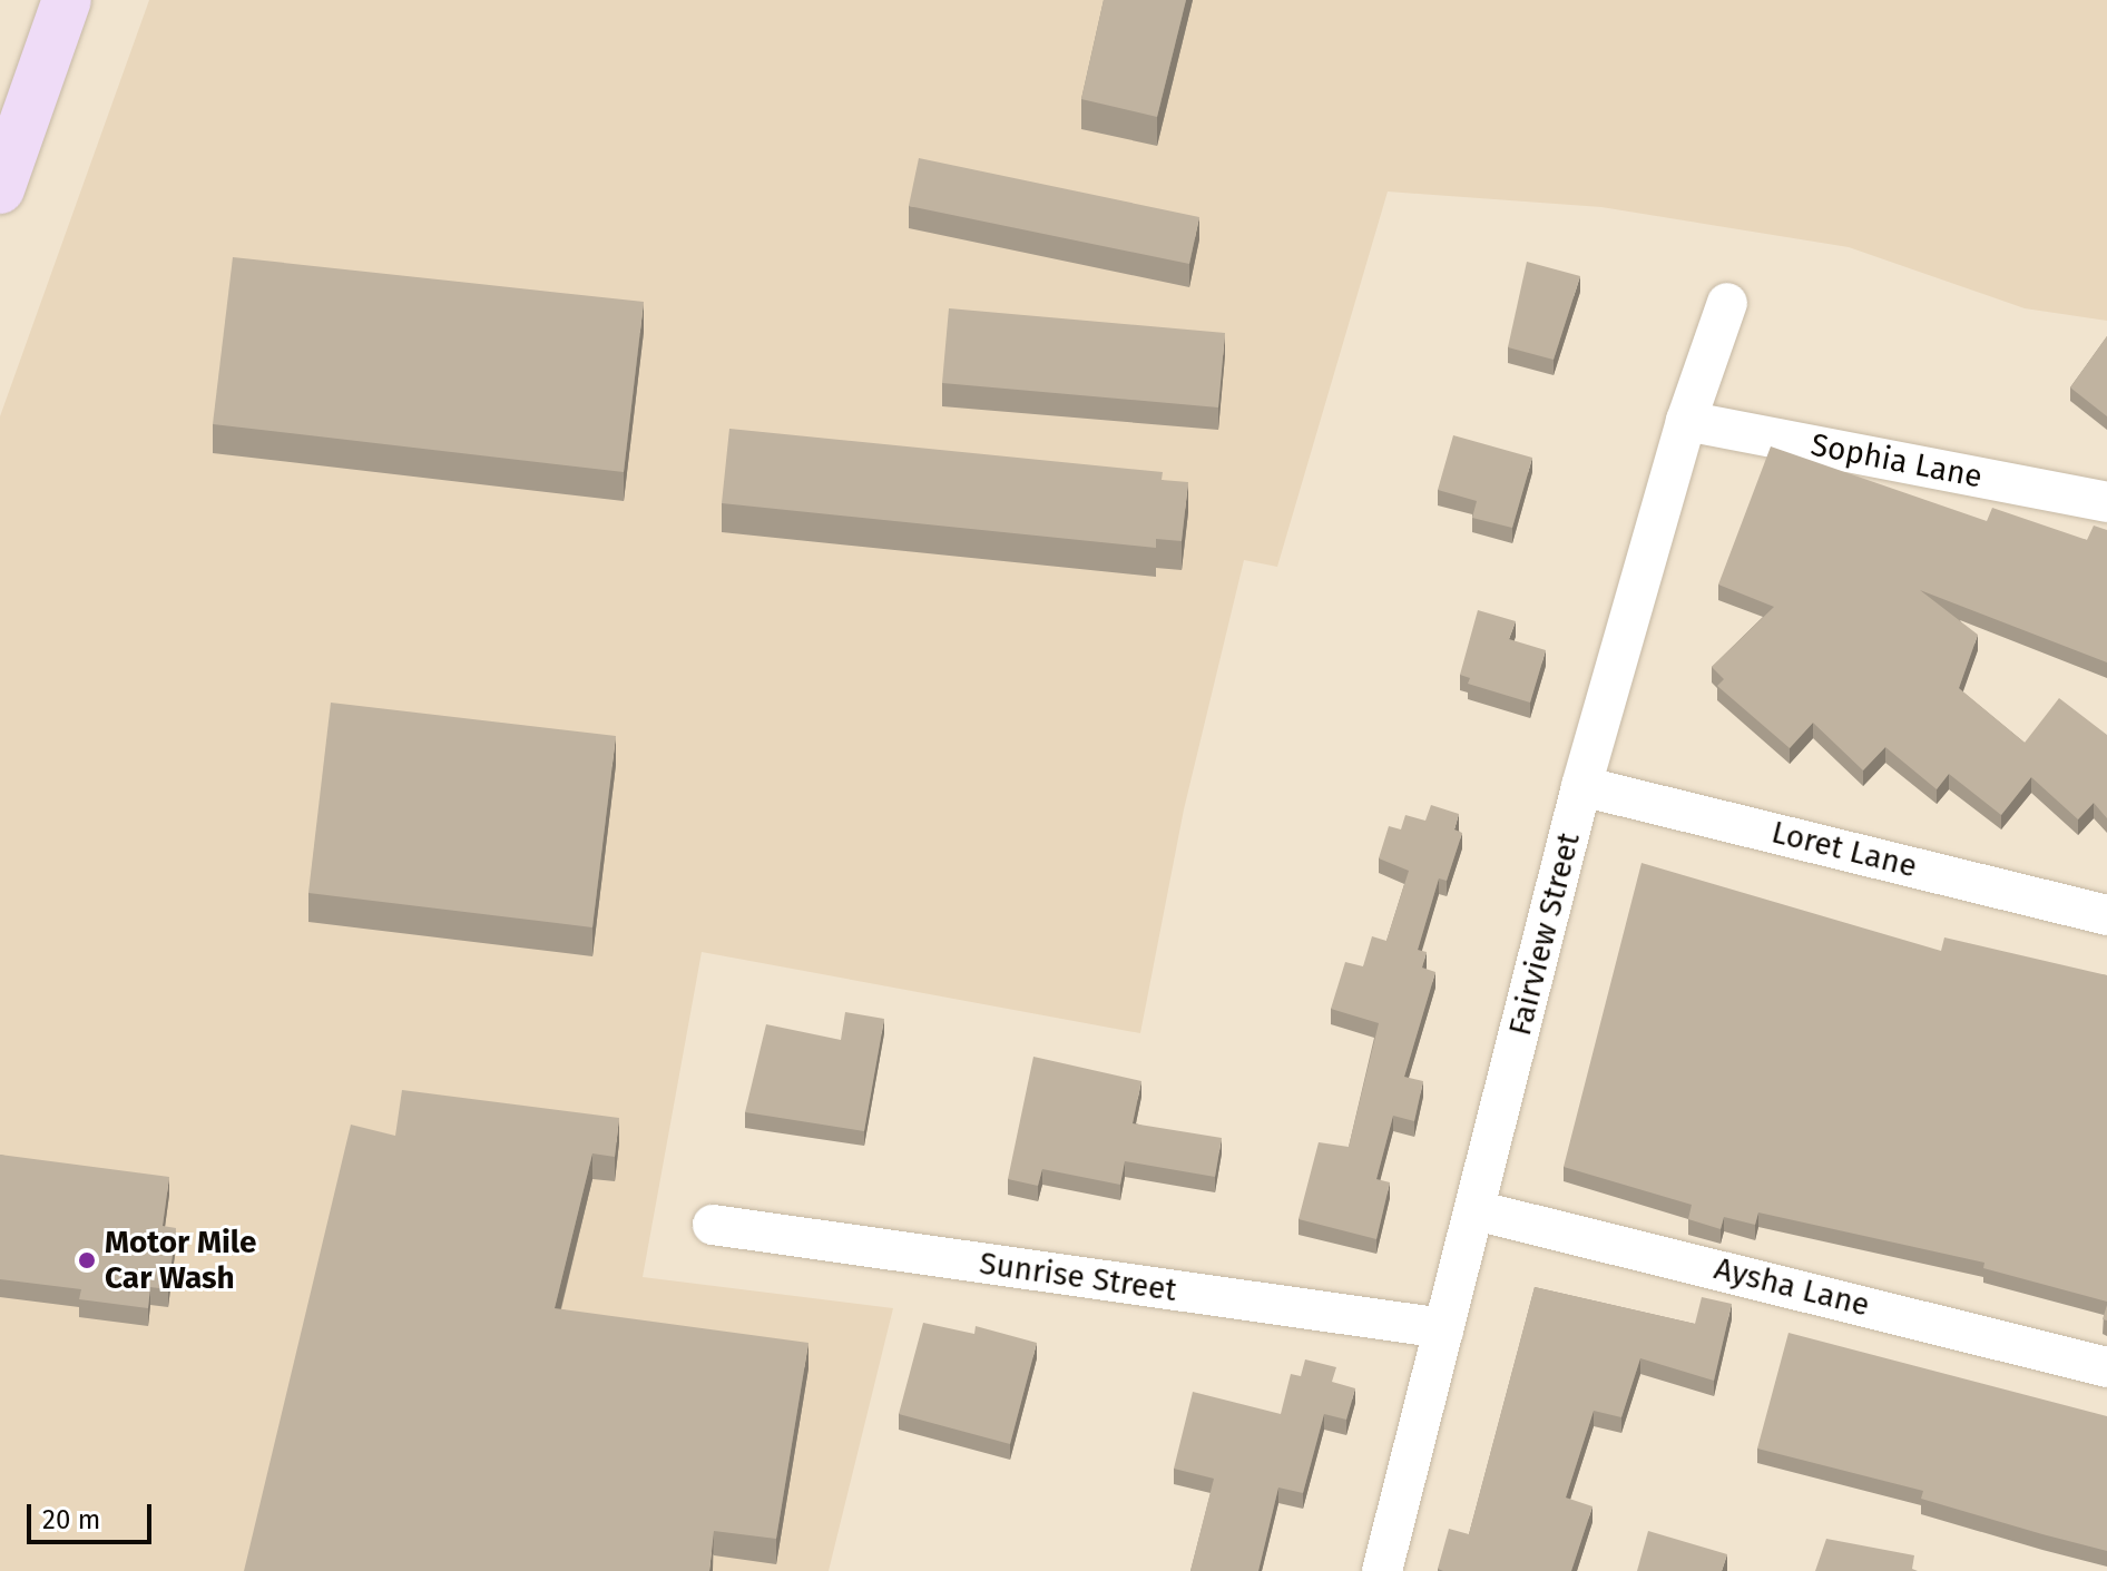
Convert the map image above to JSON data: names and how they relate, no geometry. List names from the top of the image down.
{
  "streets": {
    "street": [
      "Sophia Lane",
      "Loret Lane",
      "Fairview Street",
      "Sunrise Street",
      "Aysha Lane"
    ]
  },
  "crossings": [
    ["Sophia Lane", "Fairview Street"],
    ["Loret Lane", "Fairview Street"],
    ["Fairview Street", "Sunrise Street"],
    ["Fairview Street", "Aysha Lane"]
  ],
  "places": ["Motor Mile Car Wash"],
  "scale_bar": "20 m"
}
